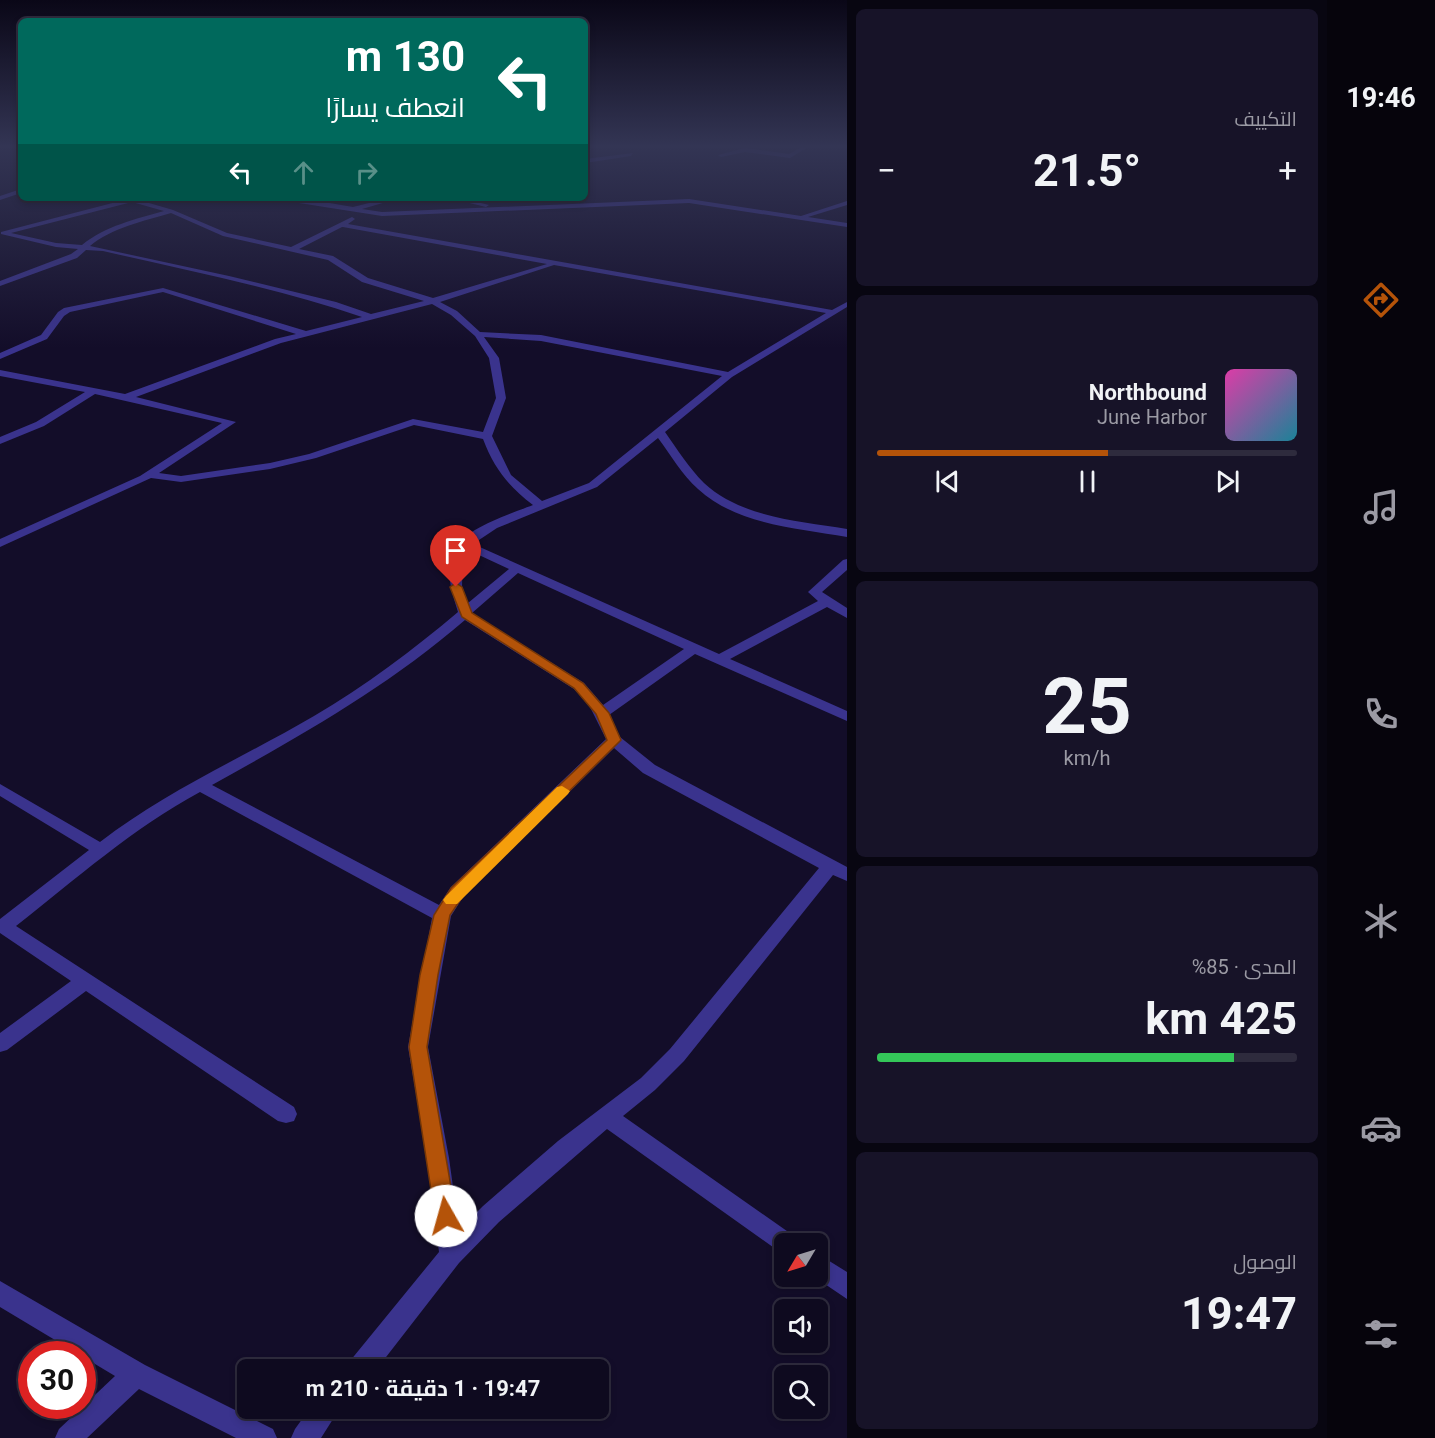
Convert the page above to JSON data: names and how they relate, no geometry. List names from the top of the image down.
{
  "north": "bottom left",
  "page": {
    "tabs": "19:46",
    "tile": [
      "التكييف",
      ["25", "km/h"],
      ["المدى · 85%", "425 km"],
      ["الوصول", "19:47"]
    ],
    "turn": ["130 m", "انعطف يسارًا"],
    "heat": ["−", "21.5°", "+"],
    "song": ["Northbound", "June Harbor"],
    "limit": "30",
    "trip": "19:47 · 1 دقيقة · 210 m"
  }
}
